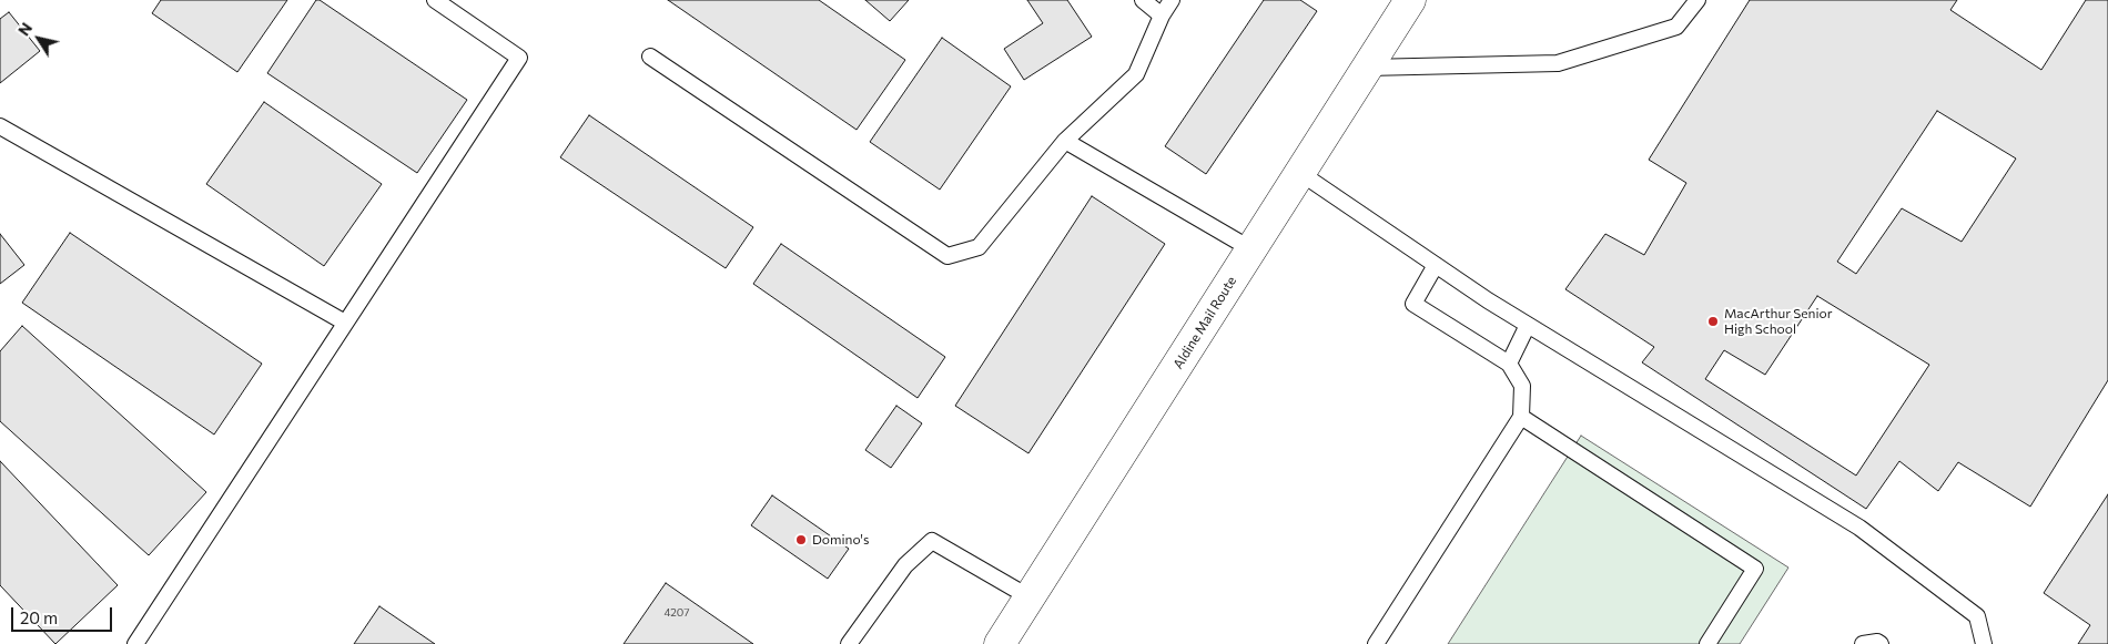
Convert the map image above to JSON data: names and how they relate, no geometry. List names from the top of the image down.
{
  "streets": {
    "main road": ["Aldine Mail Route"]
  },
  "places": ["MacArthur Senior High School", "Domino's"],
  "house_numbers": ["4207"],
  "scale_bar": "20 m",
  "north": "top left"
}
